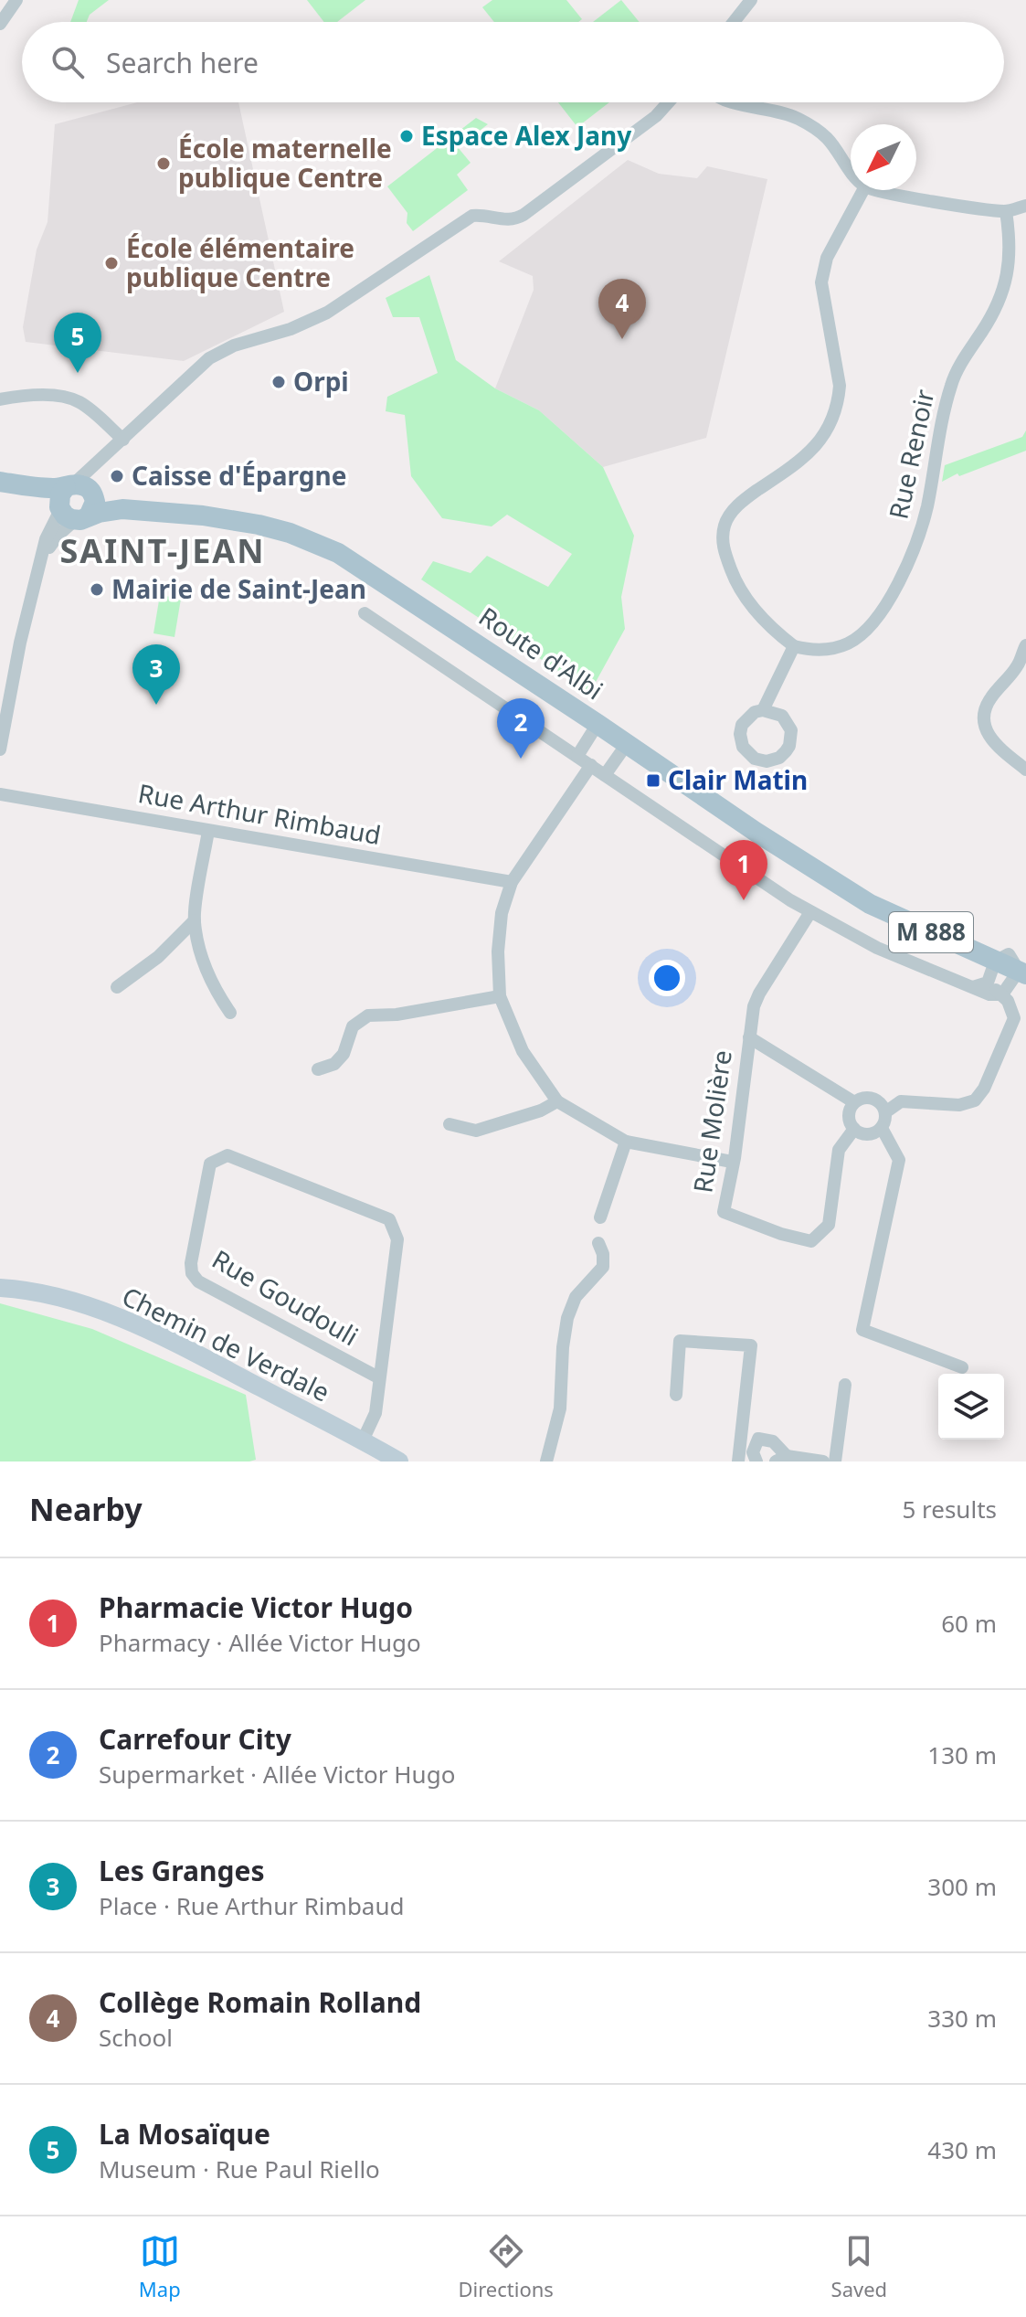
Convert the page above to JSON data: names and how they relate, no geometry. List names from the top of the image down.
{
  "streets": {
    "main road": ["Route d'Albi", "M 888"],
    "street": [
      "Rue Renoir",
      "Rue Arthur Rimbaud",
      "Rue Molière",
      "Rue Goudouli",
      "Chemin de Verdale"
    ]
  },
  "crossings": [
    ["Rue Goudouli", "Chemin de Verdale"]
  ],
  "districts": ["SAINT-JEAN"],
  "places": {
    "other": [
      "Espace Alex Jany",
      "École maternelle publique Centre",
      "École élémentaire publique Centre",
      "Orpi",
      "Caisse d'Épargne",
      "Mairie de Saint-Jean"
    ],
    "transit": ["Clair Matin"]
  },
  "north": "bottom left",
  "page": {
    "search": "Search here",
    "pins": [
      "4",
      "5",
      "3",
      "2",
      "1"
    ],
    "heading": ["Nearby", "5 results"],
    "list": [
      {
        "mark": "1",
        "name": "Pharmacie Victor Hugo",
        "note": "Pharmacy · Allée Victor Hugo",
        "value": "60 m"
      },
      {
        "mark": "2",
        "name": "Carrefour City",
        "note": "Supermarket · Allée Victor Hugo",
        "value": "130 m"
      },
      {
        "mark": "3",
        "name": "Les Granges",
        "note": "Place · Rue Arthur Rimbaud",
        "value": "300 m"
      },
      {
        "mark": "4",
        "name": "Collège Romain Rolland",
        "note": "School",
        "value": "330 m"
      },
      {
        "mark": "5",
        "name": "La Mosaïque",
        "note": "Museum · Rue Paul Riello",
        "value": "430 m"
      }
    ],
    "nav": ["Map", "Directions", "Saved"]
  }
}
